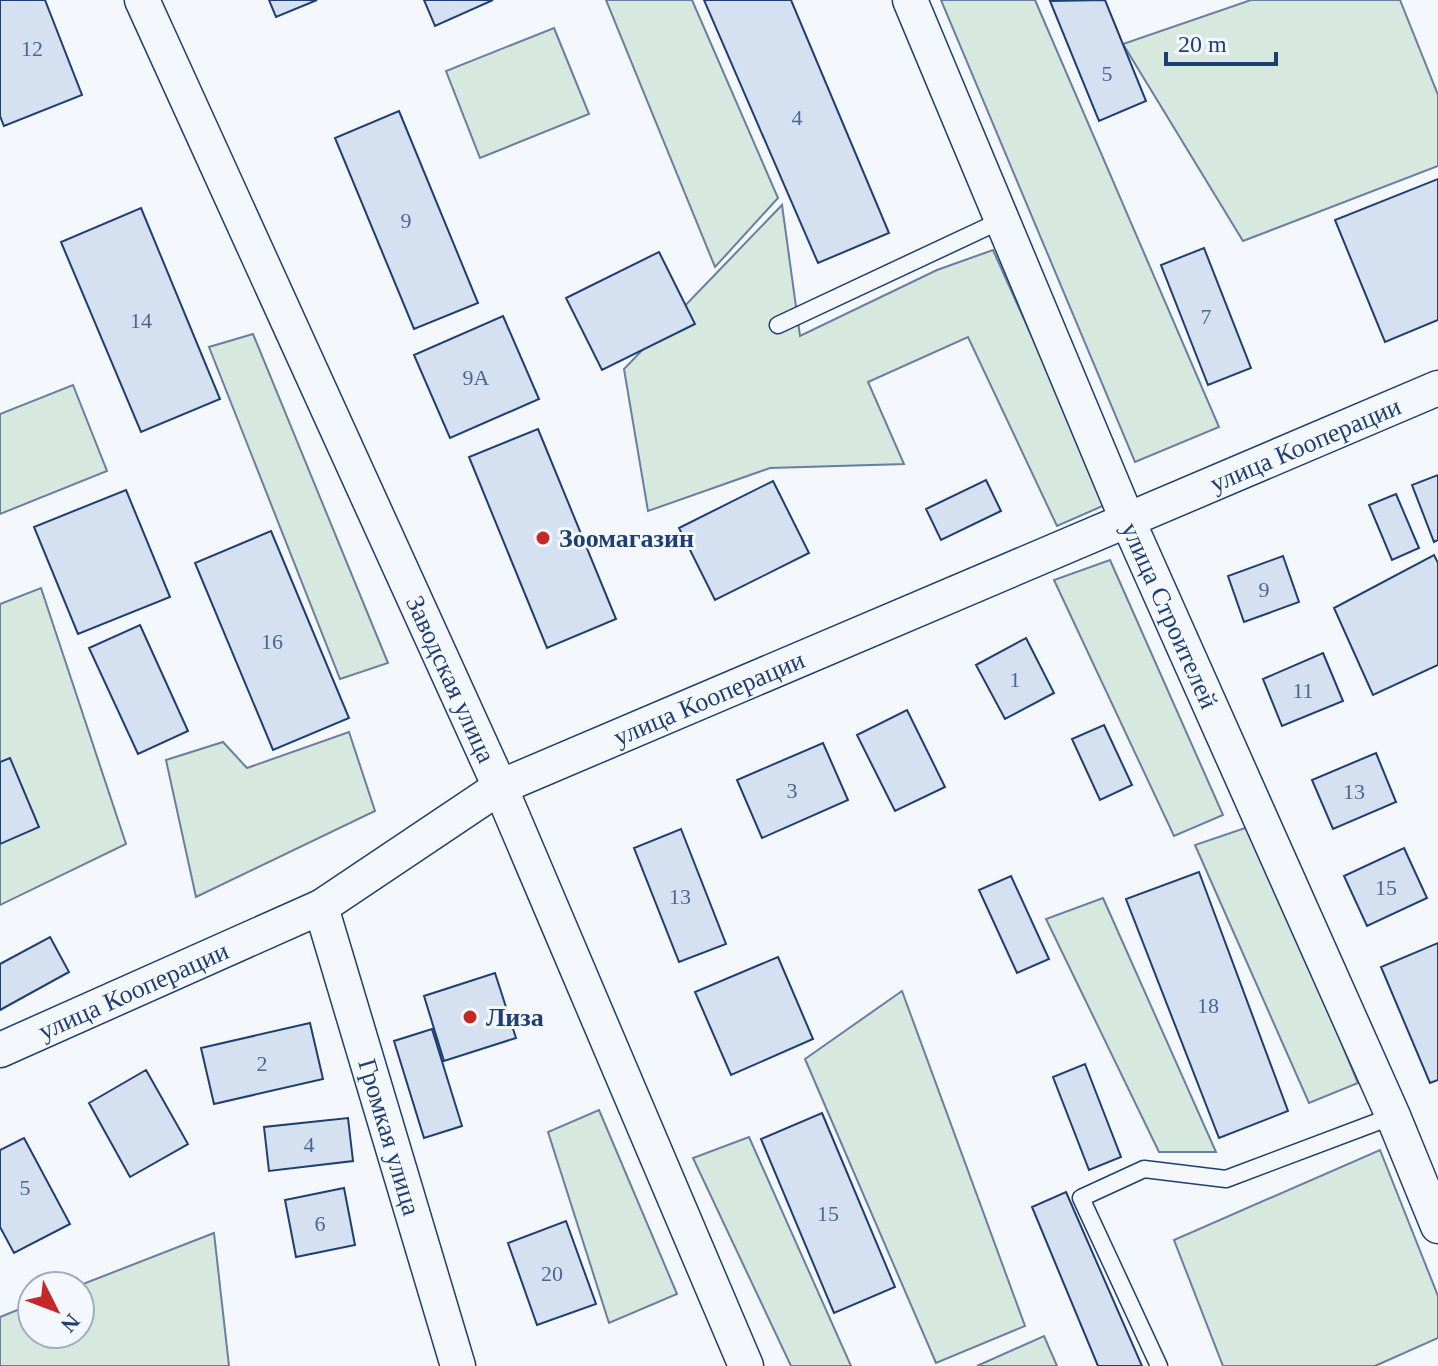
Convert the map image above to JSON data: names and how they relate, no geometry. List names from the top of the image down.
{
  "streets": {
    "street": [
      "улица Кооперации",
      "улица Строителей",
      "Заводская улица",
      "Громкая улица"
    ]
  },
  "crossings": [
    ["улица Кооперации", "улица Строителей"],
    ["улица Кооперации", "Заводская улица"],
    ["улица Кооперации", "Громкая улица"]
  ],
  "places": ["Зоомагазин", "Лиза"],
  "house_numbers": [
    "12",
    "5",
    "4",
    "9",
    "7",
    "14",
    "9А",
    "9",
    "16",
    "1",
    "11",
    "3",
    "13",
    "15",
    "13",
    "18",
    "2",
    "4",
    "5",
    "15",
    "6",
    "20"
  ],
  "scale_bar": "20 m",
  "north": "bottom right"
}
